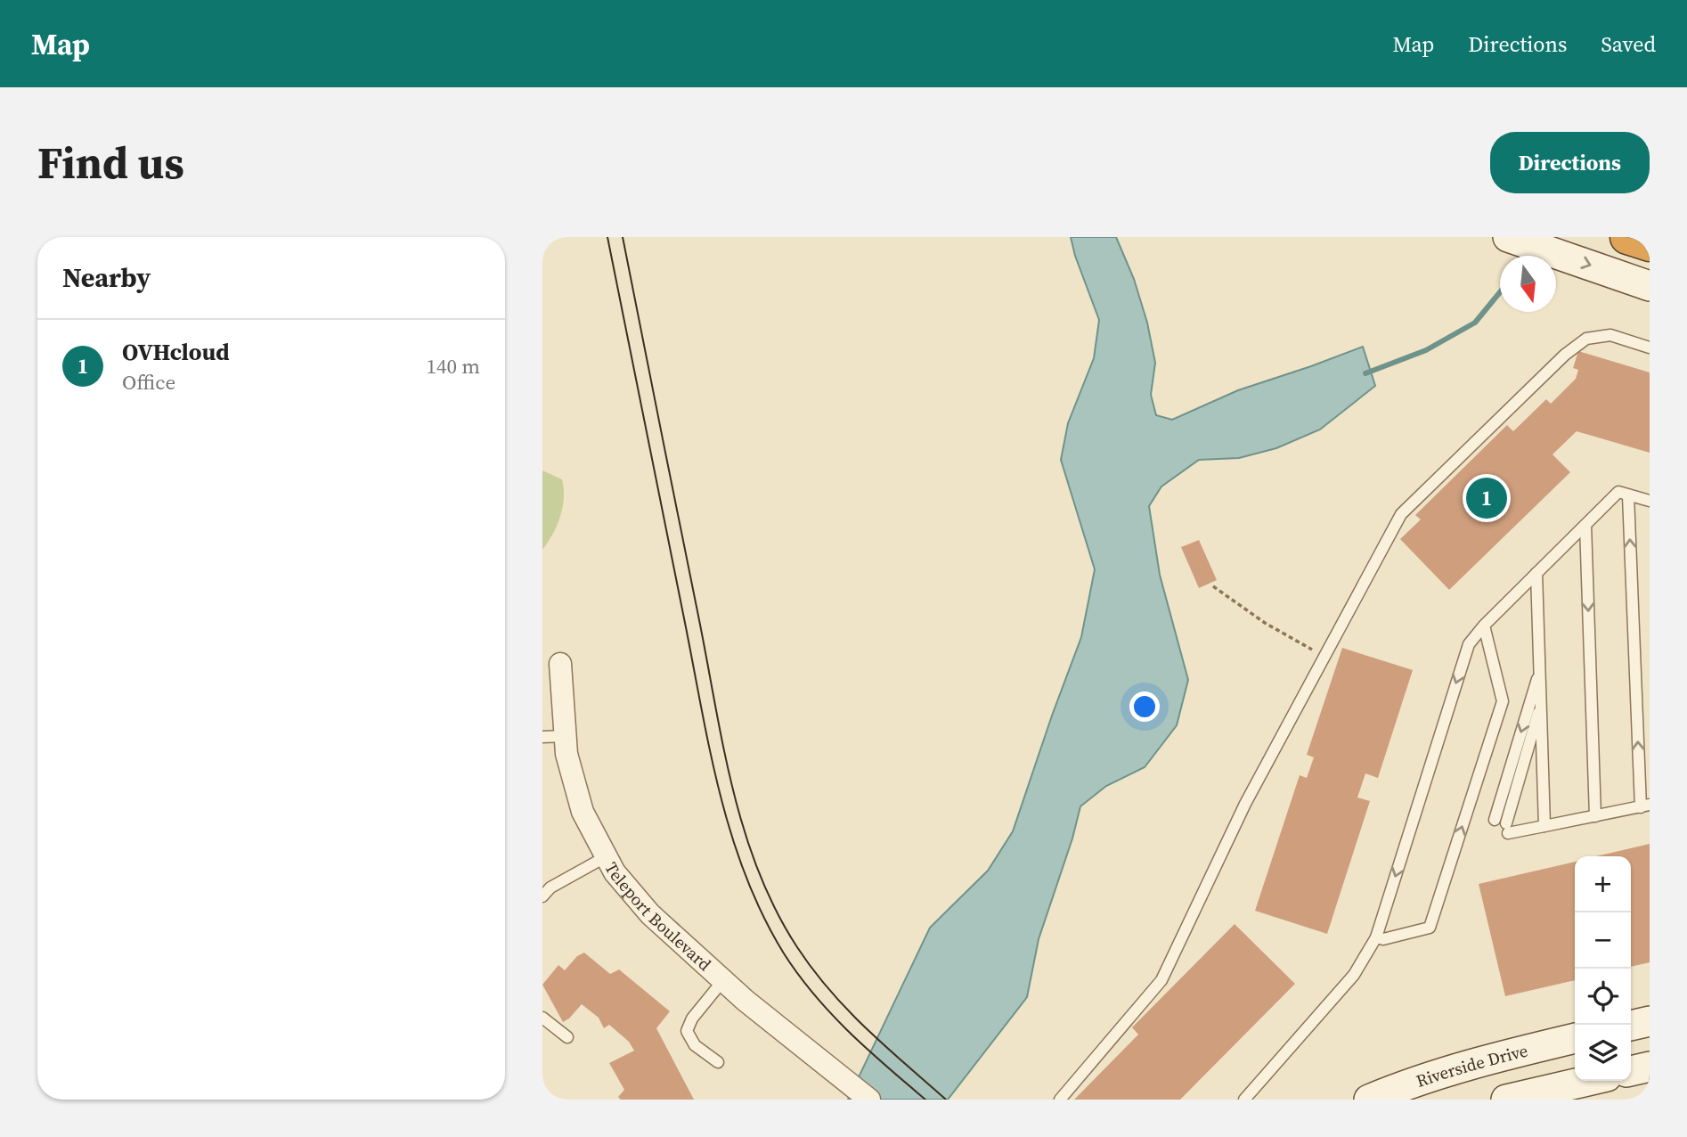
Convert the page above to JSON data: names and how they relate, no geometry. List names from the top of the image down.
{
  "streets": {
    "main road": ["Riverside Drive"],
    "street": ["Teleport Boulevard"]
  },
  "north": "bottom",
  "page": {
    "header": "Map",
    "nav": ["Map", "Directions", "Saved"],
    "buttons": "Directions",
    "title": "Find us",
    "heading": "Nearby",
    "list": [
      {
        "mark": "1",
        "name": "OVHcloud",
        "note": "Office",
        "value": "140 m"
      }
    ],
    "pins": "1",
    "map_buttons": ["+", "−"]
  }
}
